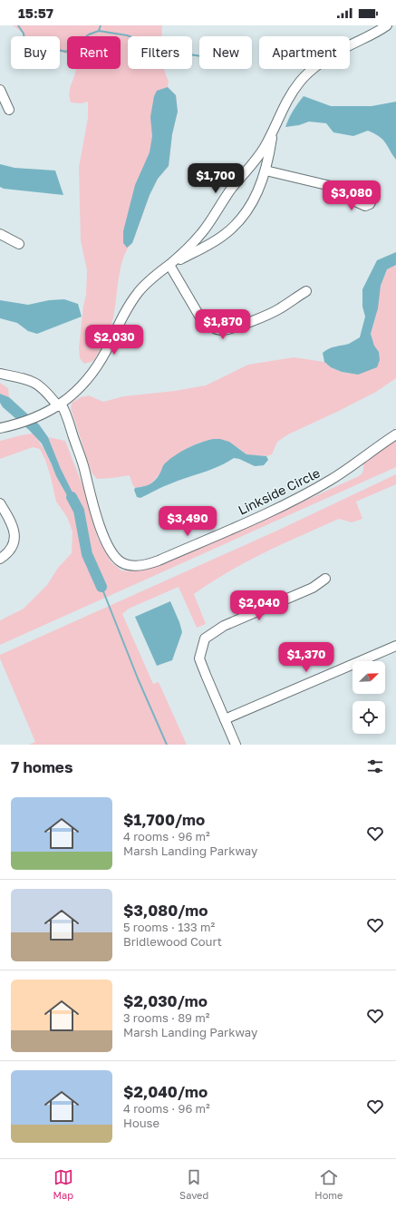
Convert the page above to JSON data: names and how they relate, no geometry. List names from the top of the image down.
{
  "streets": {
    "street": ["Linkside Circle"]
  },
  "north": "top right",
  "page": {
    "status": "15:57",
    "chip": [
      "Buy",
      "Rent",
      "Filters",
      "New",
      "Apartment"
    ],
    "price": [
      "$1,700",
      "$3,080",
      "$1,870",
      "$2,030",
      "$3,490",
      "$2,040",
      "$1,370"
    ],
    "heading": "7 homes",
    "list": [
      {
        "name": "$1,700/mo",
        "note": "4 rooms · 96 m² · Marsh Landing Parkway"
      },
      {
        "name": "$3,080/mo",
        "note": "5 rooms · 133 m² · Bridlewood Court"
      },
      {
        "name": "$2,030/mo",
        "note": "3 rooms · 89 m² · Marsh Landing Parkway"
      },
      {
        "name": "$2,040/mo",
        "note": "4 rooms · 96 m² · House"
      }
    ],
    "tabs": ["Map", "Saved", "Home"]
  }
}
